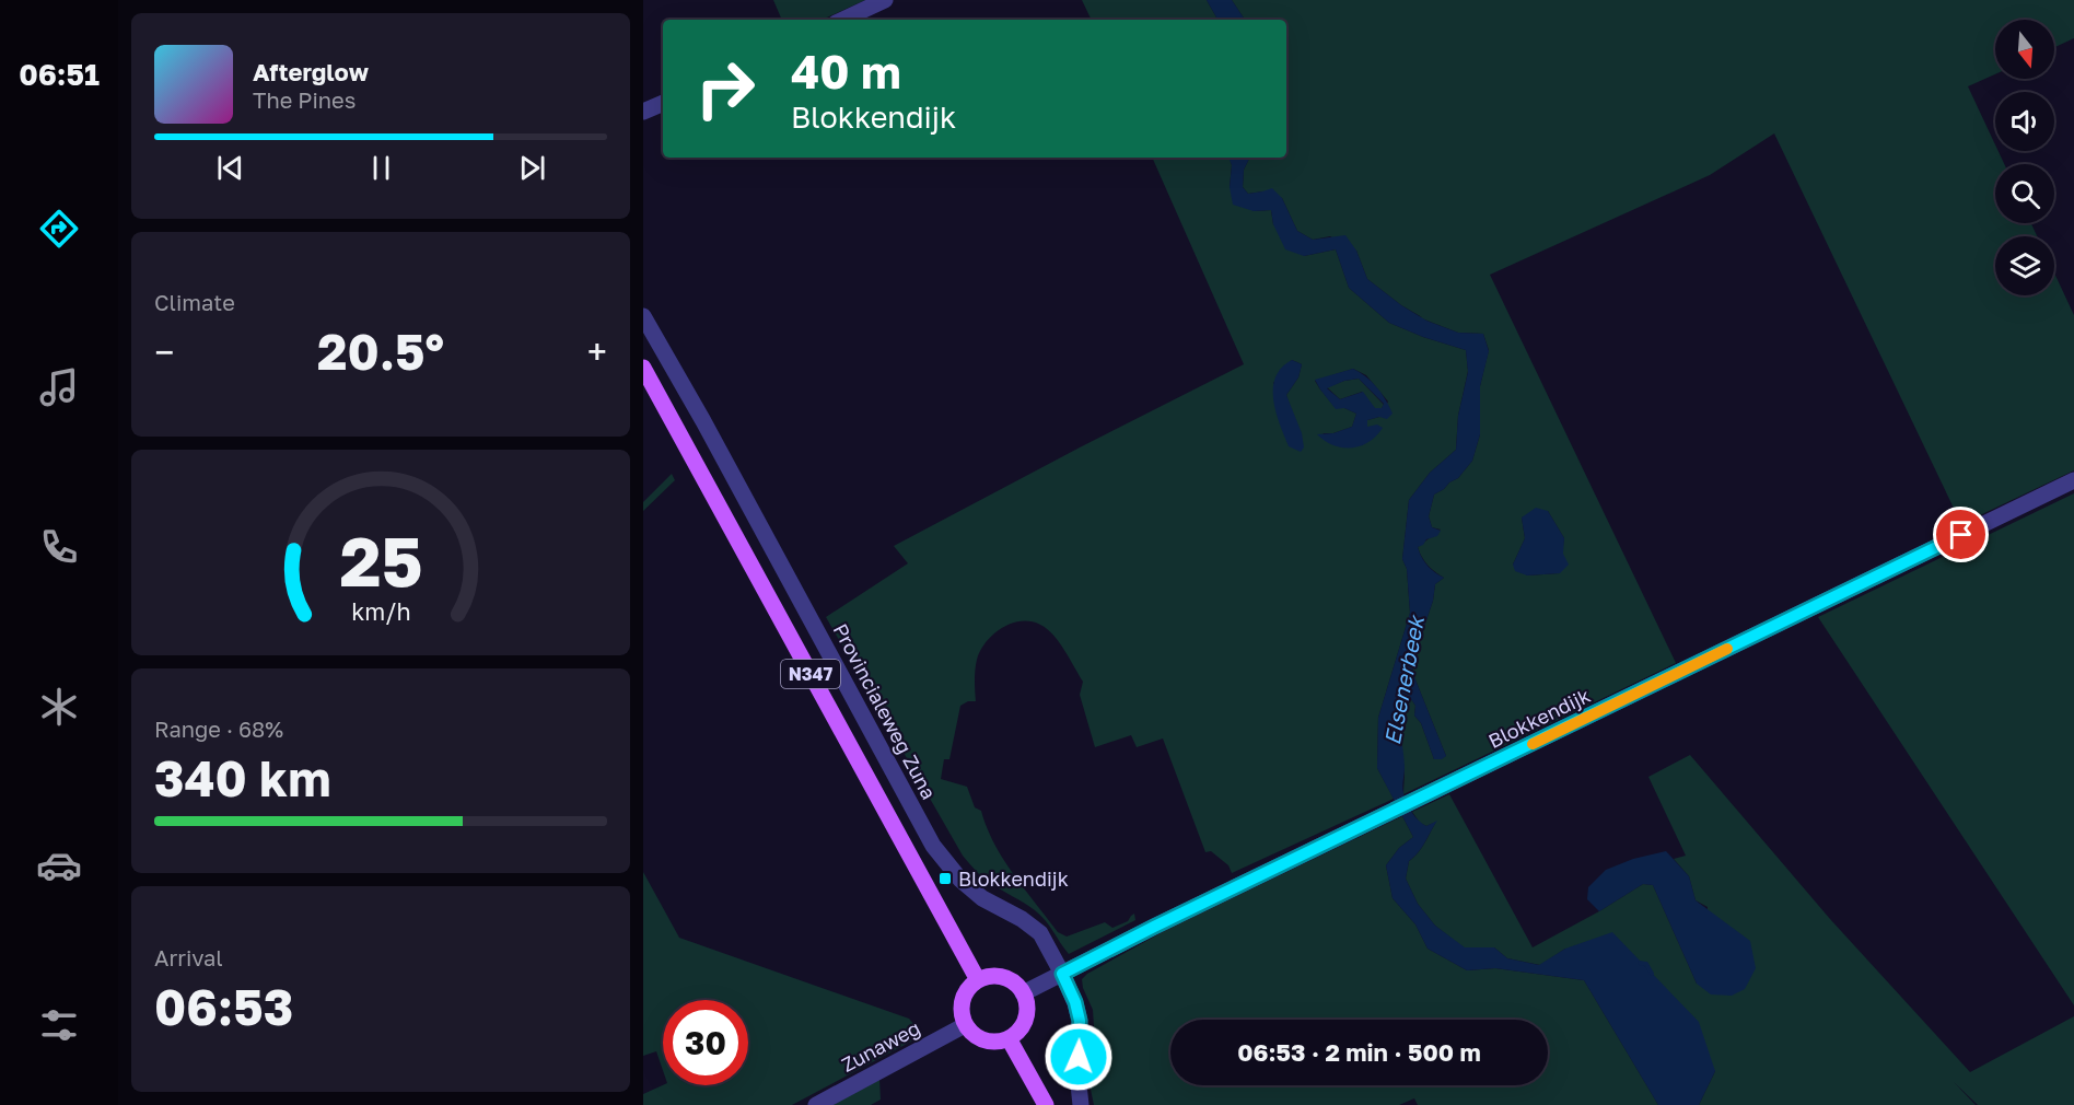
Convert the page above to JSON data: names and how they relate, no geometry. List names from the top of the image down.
{
  "streets": {
    "main road": ["N347"],
    "street": ["Provincialeweg Zuna", "Blokkendijk", "Zunaweg"]
  },
  "crossings": [
    ["N347", "Blokkendijk"],
    ["N347", "Zunaweg"],
    ["Provincialeweg Zuna", "Blokkendijk"],
    ["Blokkendijk", "Zunaweg"]
  ],
  "water": ["Elsenerbeek"],
  "places": {
    "transit": ["Blokkendijk"]
  },
  "north": "bottom",
  "page": {
    "tabs": "06:51",
    "turn": ["40 m", "Blokkendijk"],
    "song": ["Afterglow", "The Pines"],
    "tile": [
      "Climate",
      ["Range · 68%", "340 km"],
      ["Arrival", "06:53"]
    ],
    "heat": ["−", "20.5°", "+"],
    "limit": "30",
    "trip": "06:53 · 2 min · 500 m",
    "gauge": ["25", "km/h"]
  }
}
